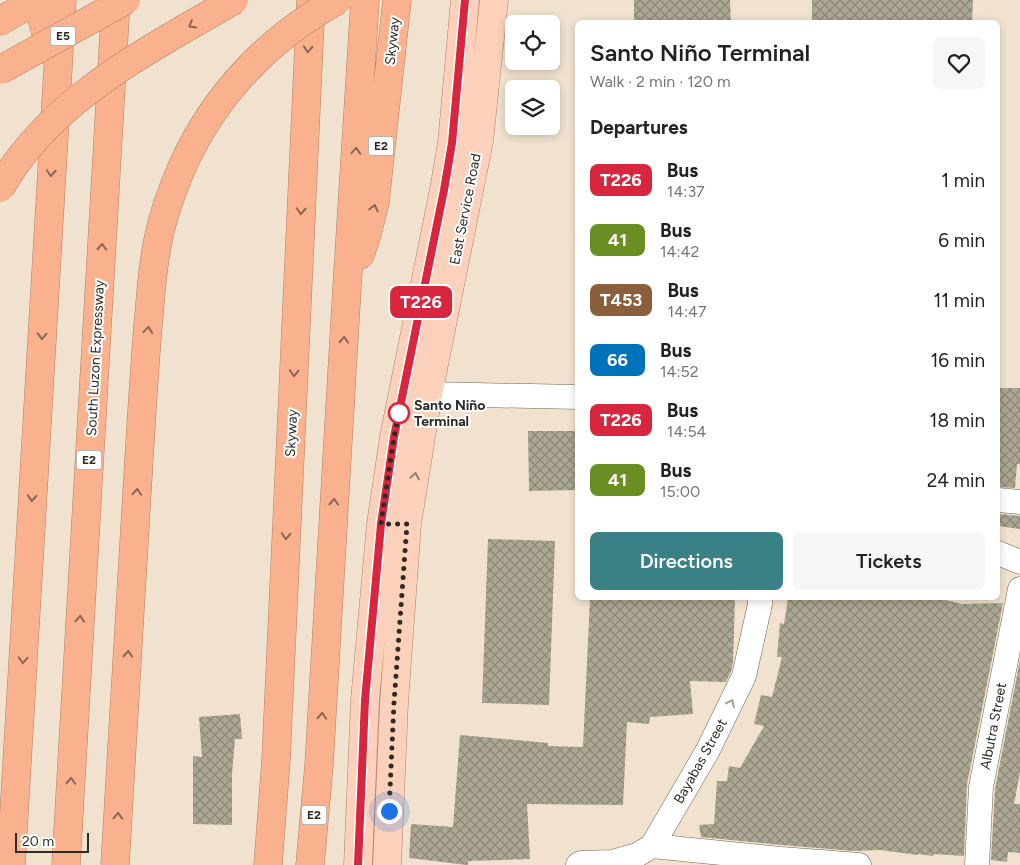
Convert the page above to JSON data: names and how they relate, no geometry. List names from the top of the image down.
{
  "streets": {
    "highway": [
      "E5",
      "Skyway",
      "E2",
      "South Luzon Expressway"
    ],
    "main road": ["East Service Road"],
    "street": ["Albutra Street", "Bayabas Street"]
  },
  "one_way": ["Bayabas Street"],
  "places": ["Santo Niño Terminal"],
  "lines": ["bus line T226"],
  "scale_bar": "20 m",
  "page": {
    "on_map": "T226",
    "heading": [
      ["Santo Niño Terminal", "Walk · 2 min · 120 m"],
      "Departures"
    ],
    "list": [
      {
        "mark": "T226",
        "name": "Bus",
        "note": "14:37",
        "value": "1 min"
      },
      {
        "mark": "41",
        "name": "Bus",
        "note": "14:42",
        "value": "6 min"
      },
      {
        "mark": "T453",
        "name": "Bus",
        "note": "14:47",
        "value": "11 min"
      },
      {
        "mark": "66",
        "name": "Bus",
        "note": "14:52",
        "value": "16 min"
      },
      {
        "mark": "T226",
        "name": "Bus",
        "note": "14:54",
        "value": "18 min"
      },
      {
        "mark": "41",
        "name": "Bus",
        "note": "15:00",
        "value": "24 min"
      }
    ],
    "buttons": ["Directions", "Tickets"],
    "scale": "20 m"
  }
}
